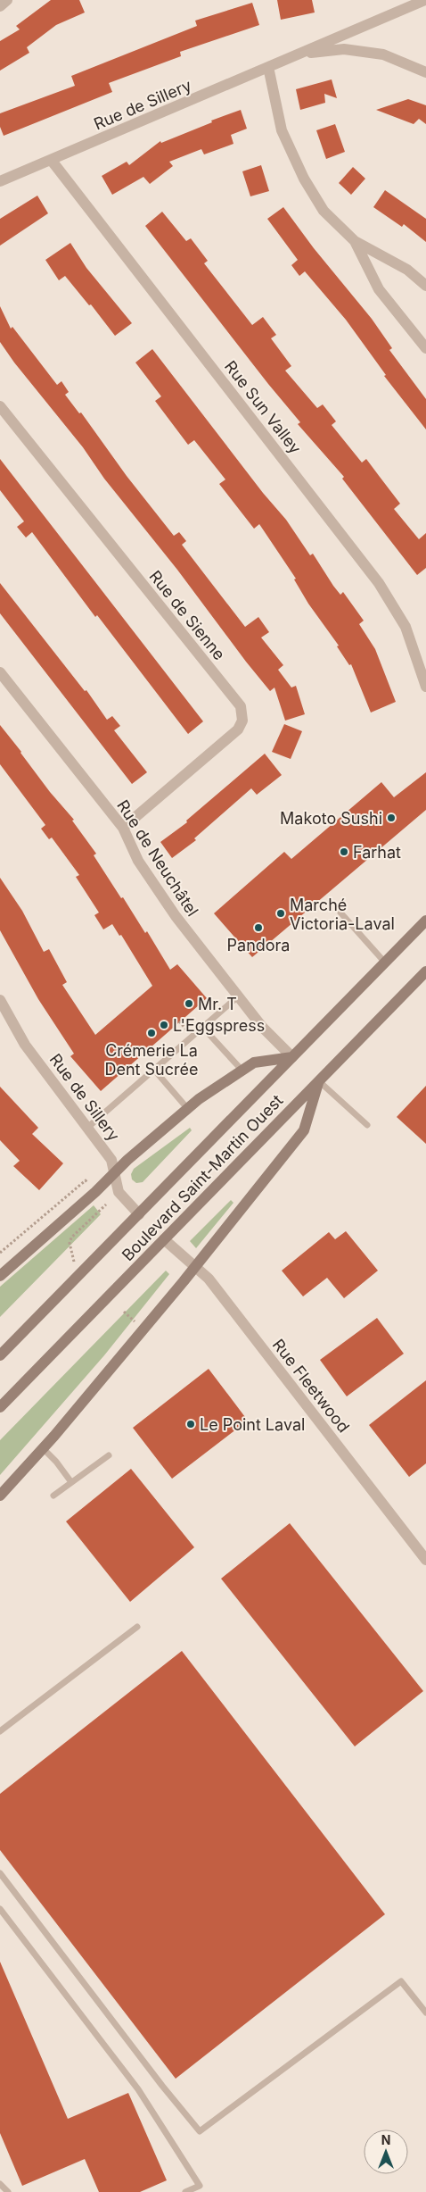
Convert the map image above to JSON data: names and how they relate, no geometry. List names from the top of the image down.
{
  "streets": {
    "main road": ["Boulevard Saint-Martin Ouest"],
    "street": [
      "Rue de Sillery",
      "Rue Sun Valley",
      "Rue de Sienne",
      "Rue de Neuchâtel",
      "Rue Fleetwood"
    ]
  },
  "crossings": [
    ["Rue de Sillery", "Rue Sun Valley"],
    ["Rue de Sillery", "Boulevard Saint-Martin Ouest"],
    ["Rue de Sienne", "Rue de Neuchâtel"],
    ["Rue de Neuchâtel", "Boulevard Saint-Martin Ouest"],
    ["Boulevard Saint-Martin Ouest", "Rue Fleetwood"]
  ],
  "places": [
    "Makoto Sushi",
    "Farhat",
    "Marché Victoria-Laval",
    "Pandora",
    "Mr. T",
    "L'Eggspress",
    "Crémerie La Dent Sucrée",
    "Le Point Laval"
  ],
  "north": "top"
}
